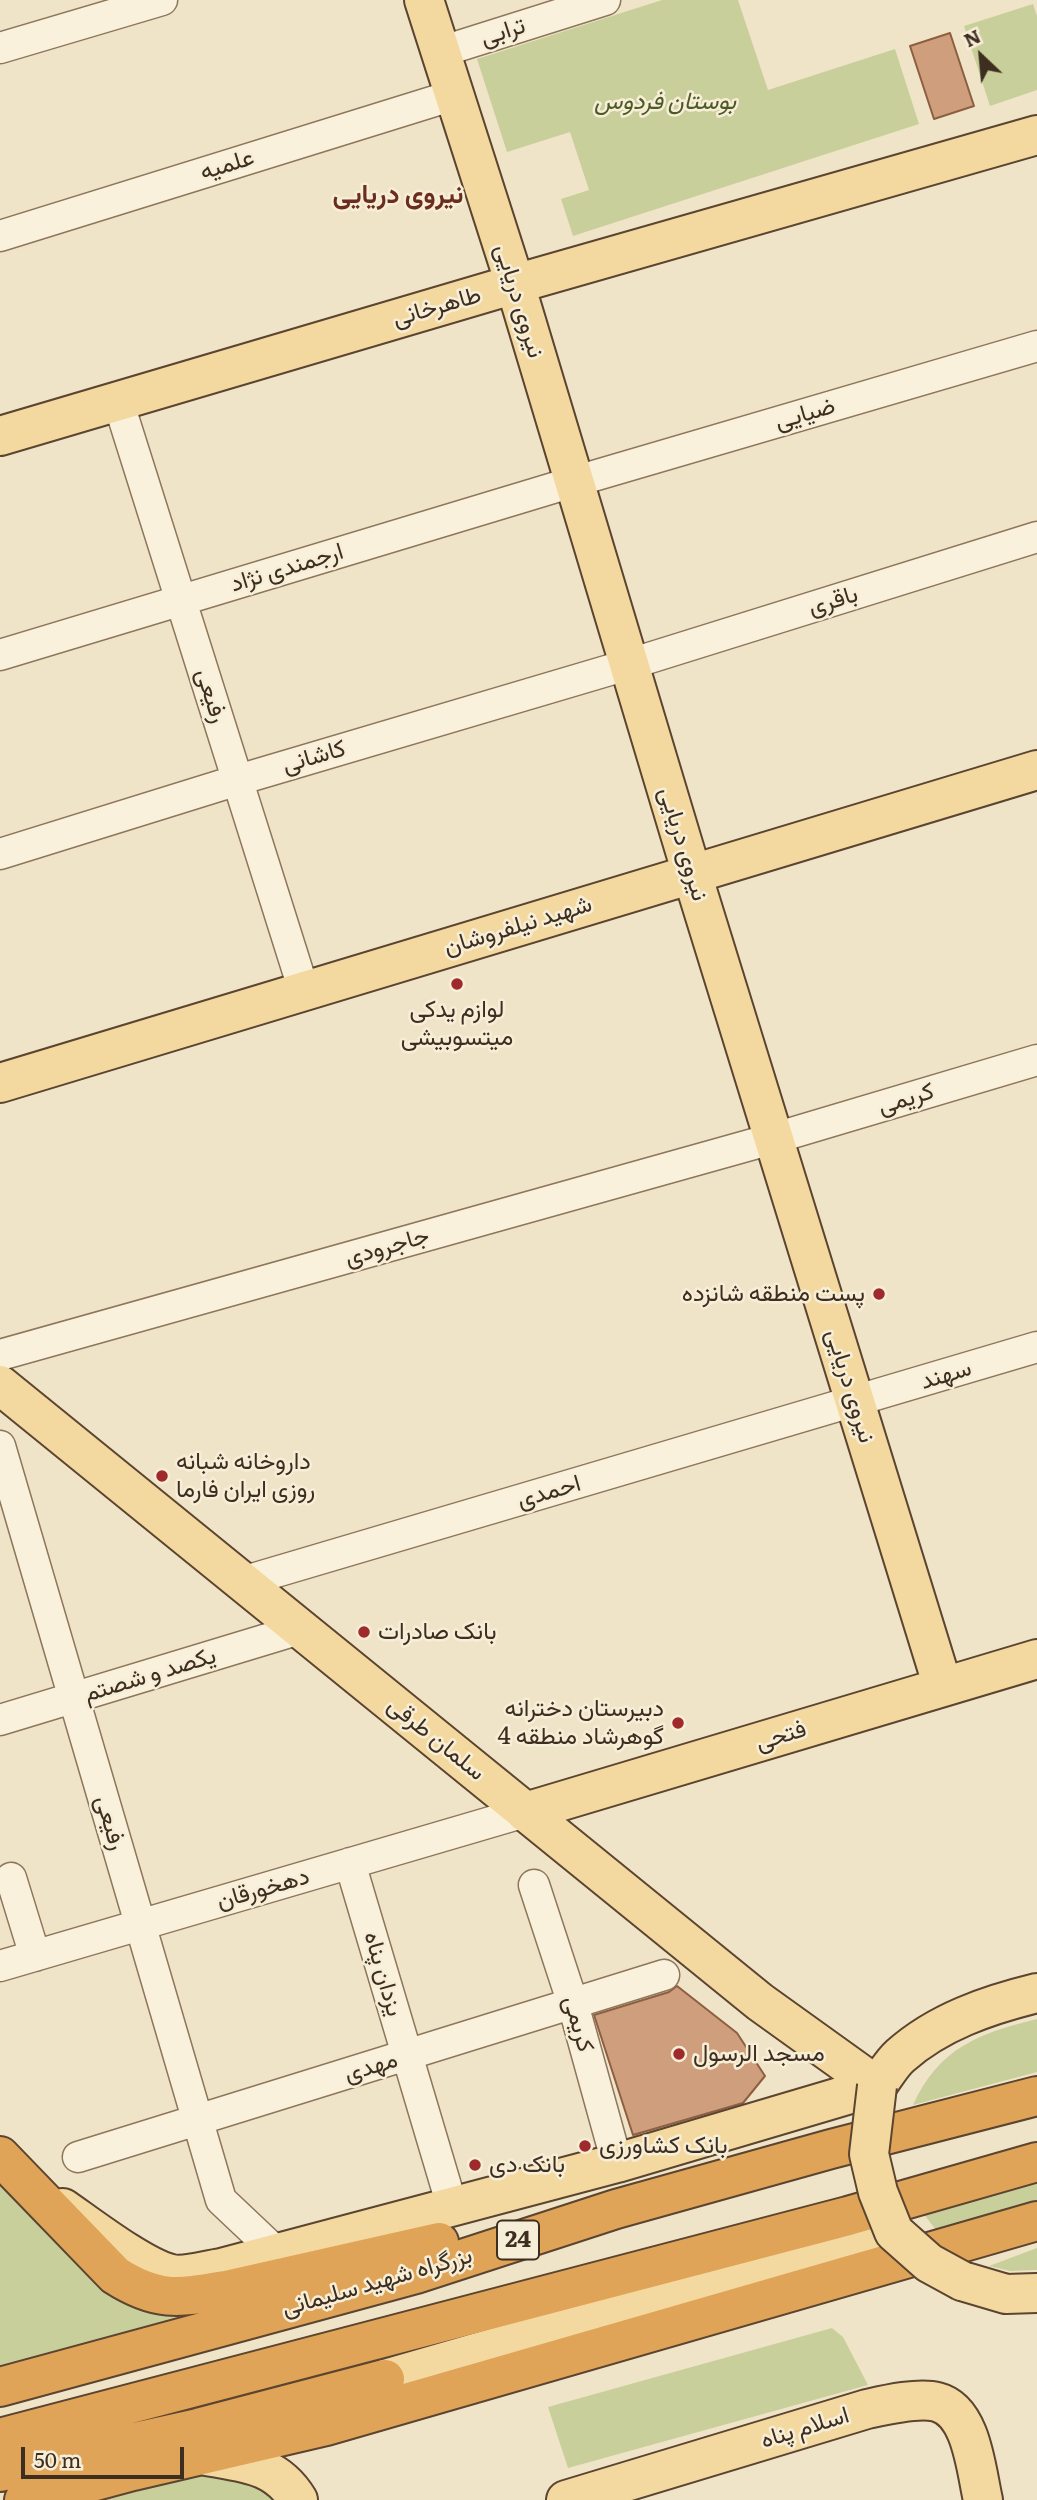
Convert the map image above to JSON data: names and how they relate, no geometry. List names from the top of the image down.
{
  "streets": {
    "highway": ["24", "بزرگراه شهید سلیمانی"],
    "main road": [
      "نیروی دریایی",
      "طاهرخانی",
      "شهید نیلفروشان",
      "فتحی",
      "سلمان طرقی",
      "اسلام پناه"
    ],
    "street": [
      "ترابی",
      "علمیه",
      "ضیایی",
      "ارجمندی نژاد",
      "باقری",
      "رفیعی",
      "کاشانی",
      "کریمی",
      "جاجرودی",
      "سهند",
      "احمدی",
      "یکصد و شصتم",
      "دهخورقان",
      "یزدان پناه",
      "مهدی"
    ]
  },
  "crossings": [
    ["ترابی", "نیروی دریایی"],
    ["علمیه", "نیروی دریایی"],
    ["نیروی دریایی", "طاهرخانی"],
    ["نیروی دریایی", "ضیایی"],
    ["نیروی دریایی", "ارجمندی نژاد"],
    ["نیروی دریایی", "باقری"],
    ["نیروی دریایی", "کاشانی"],
    ["نیروی دریایی", "شهید نیلفروشان"],
    ["نیروی دریایی", "کریمی"],
    ["نیروی دریایی", "جاجرودی"],
    ["نیروی دریایی", "سهند"],
    ["نیروی دریایی", "احمدی"],
    ["نیروی دریایی", "فتحی"],
    ["طاهرخانی", "رفیعی"],
    ["ضیایی", "ارجمندی نژاد"],
    ["ارجمندی نژاد", "رفیعی"],
    ["باقری", "کاشانی"],
    ["رفیعی", "کاشانی"],
    ["رفیعی", "شهید نیلفروشان"],
    ["رفیعی", "یکصد و شصتم"],
    ["رفیعی", "دهخورقان"],
    ["رفیعی", "مهدی"],
    ["کریمی", "جاجرودی"],
    ["کریمی", "مهدی"],
    ["سهند", "احمدی"],
    ["احمدی", "سلمان طرقی"],
    ["یکصد و شصتم", "سلمان طرقی"],
    ["فتحی", "سلمان طرقی"],
    ["فتحی", "دهخورقان"],
    ["سلمان طرقی", "دهخورقان"],
    ["دهخورقان", "یزدان پناه"],
    ["یزدان پناه", "مهدی"]
  ],
  "districts": ["نیروی دریایی"],
  "parks": ["بوستان فردوس"],
  "places": [
    "لوازم یدکی میتسوبیشی",
    "پست منطقه شانزده",
    "داروخانه شبانه روزی ایران فارما",
    "بانک صادرات",
    "دبیرستان دخترانه گوهرشاد منطقه 4",
    "مسجد الرسول",
    "بانک کشاورزی",
    "بانک دی"
  ],
  "scale_bar": "50 m",
  "north": "top left"
}
